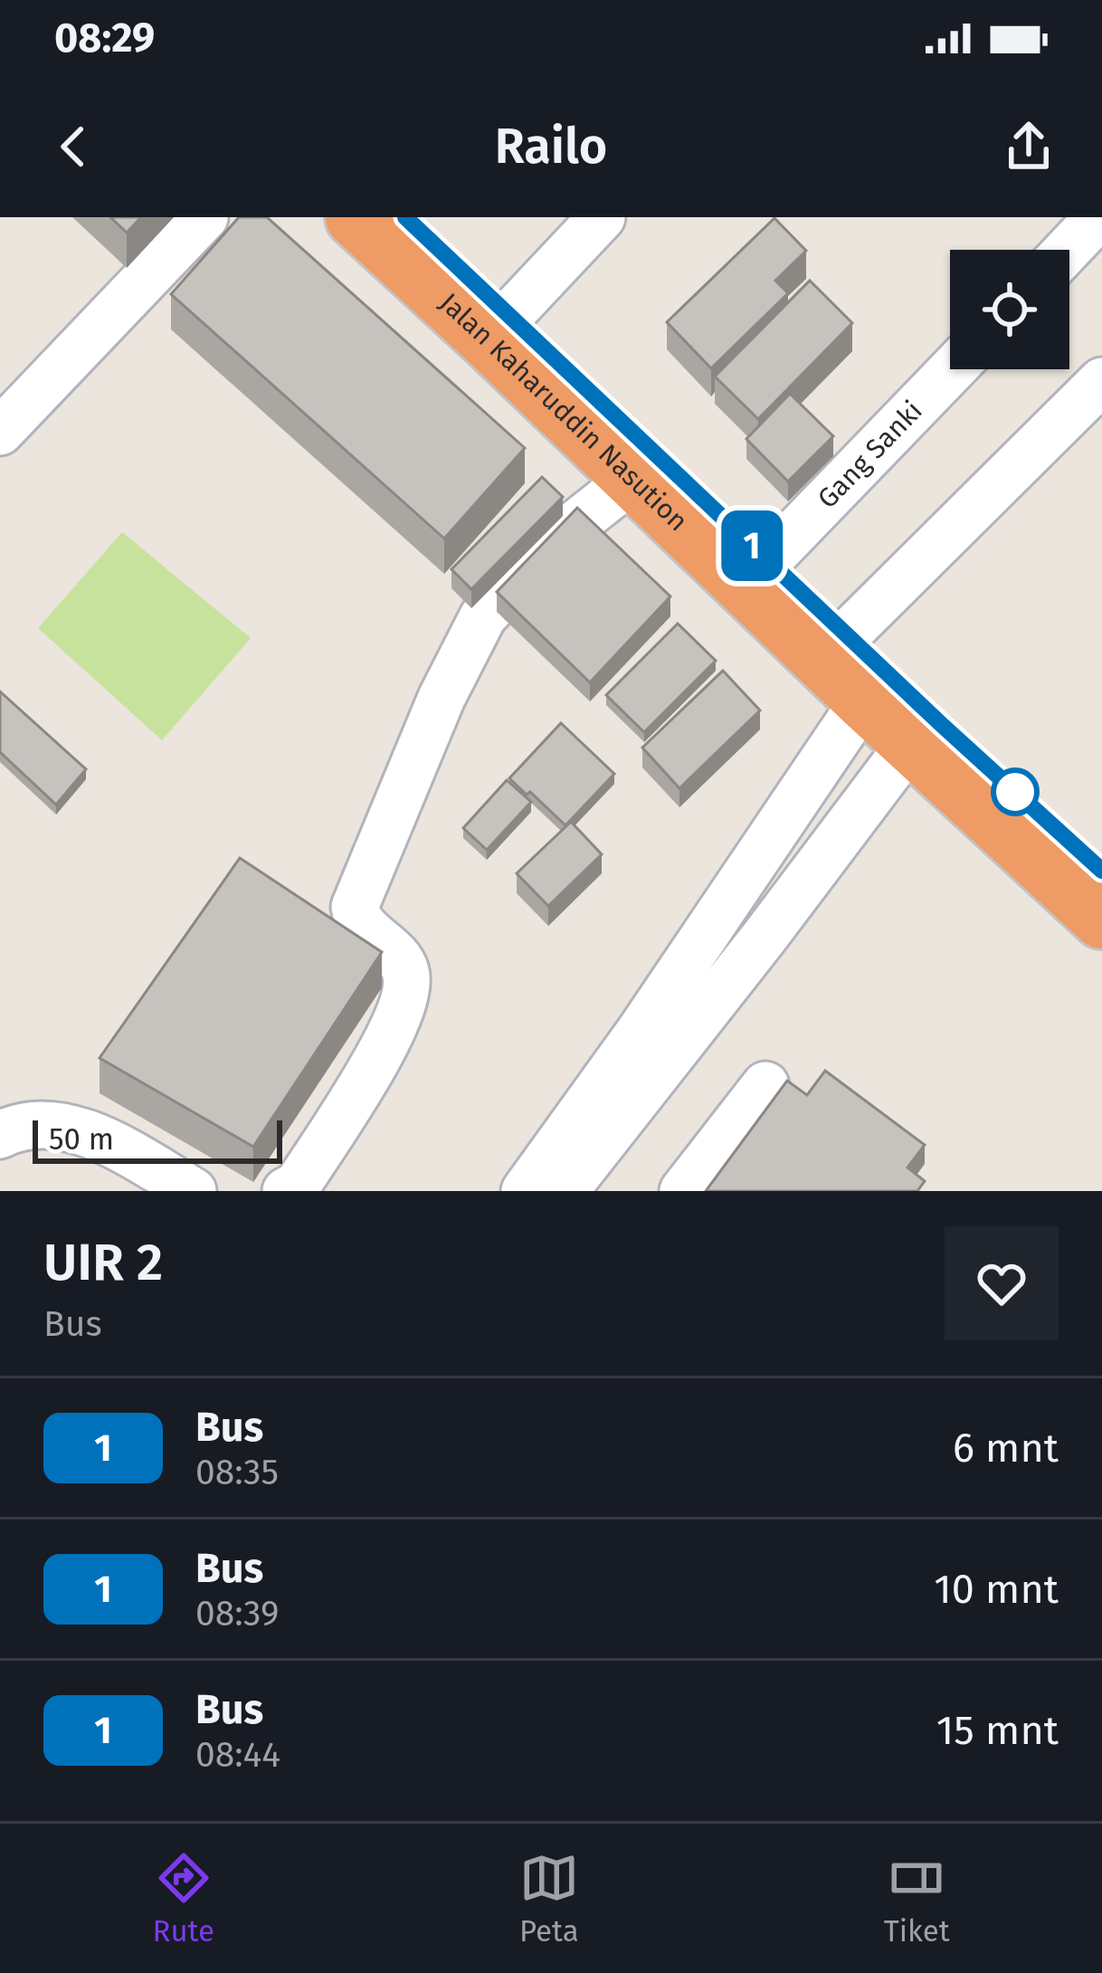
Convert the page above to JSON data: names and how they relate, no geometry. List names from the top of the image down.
{
  "streets": {
    "highway": ["Jalan Kaharuddin Nasution"],
    "street": ["Gang Sanki"]
  },
  "crossings": [
    ["Jalan Kaharuddin Nasution", "Gang Sanki"]
  ],
  "lines": ["bus line 1"],
  "scale_bar": "50 m",
  "page": {
    "status": "08:29",
    "header": "Railo",
    "on_map": "1",
    "scale": "50 m",
    "heading": ["UIR 2", "Bus"],
    "list": [
      {
        "mark": "1",
        "name": "Bus",
        "note": "08:35",
        "value": "6 mnt"
      },
      {
        "mark": "1",
        "name": "Bus",
        "note": "08:39",
        "value": "10 mnt"
      },
      {
        "mark": "1",
        "name": "Bus",
        "note": "08:44",
        "value": "15 mnt"
      }
    ],
    "tabs": ["Rute", "Peta", "Tiket"]
  }
}
